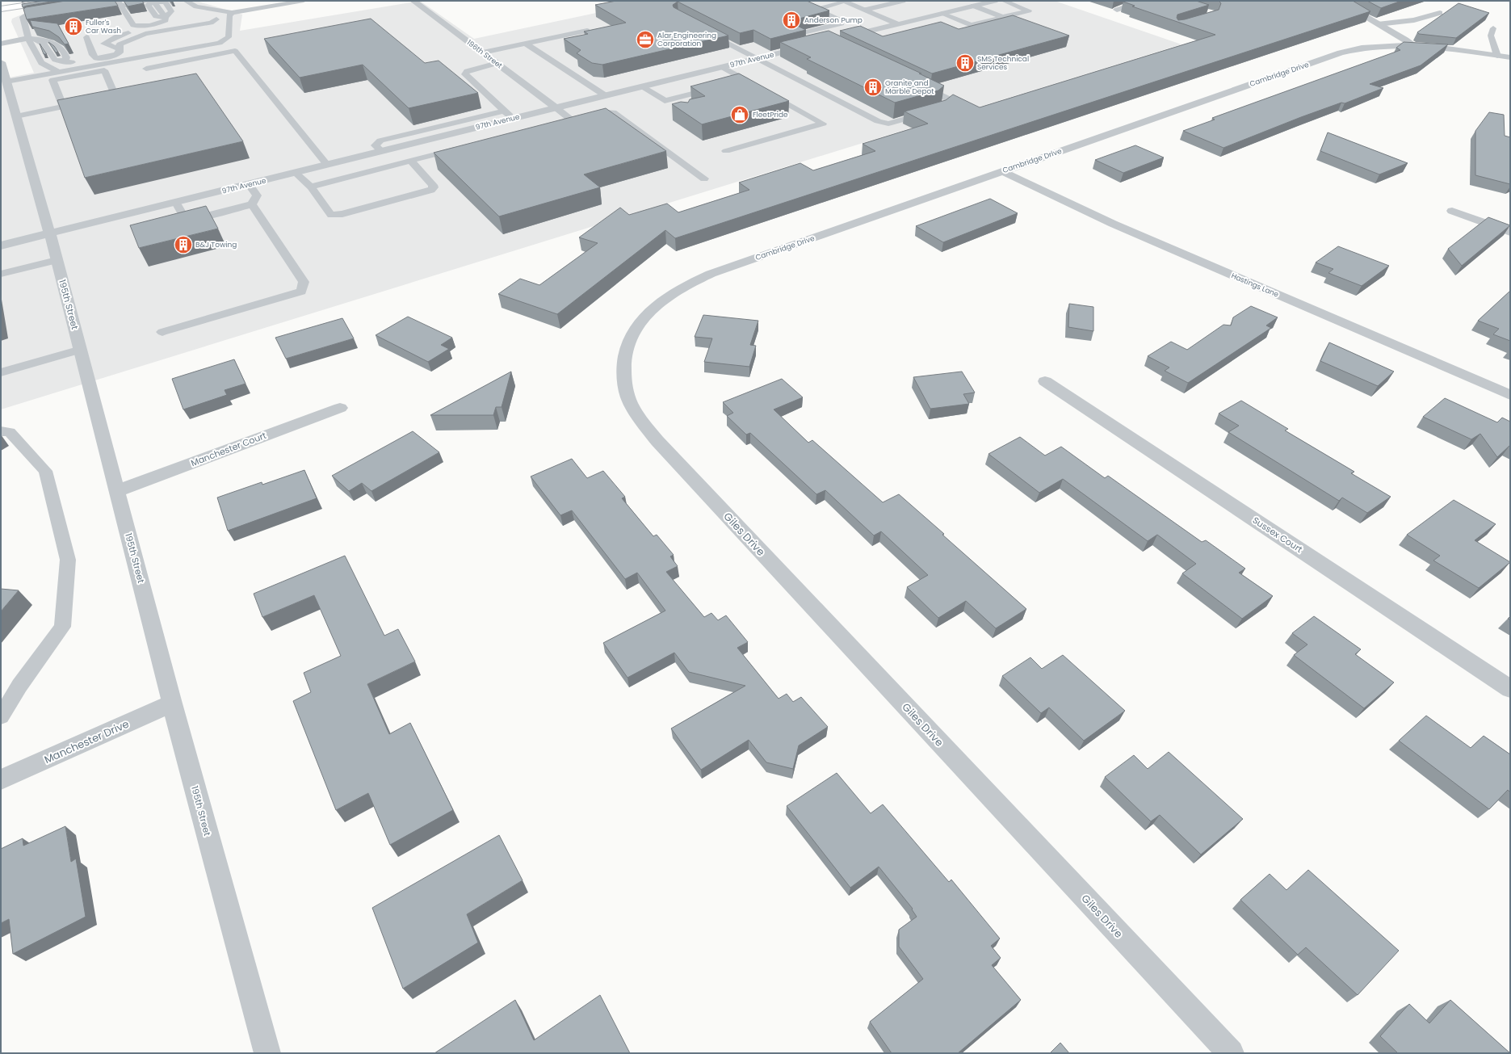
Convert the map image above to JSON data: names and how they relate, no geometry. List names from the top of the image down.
{
  "streets": {
    "street": [
      "196th Street",
      "97th Avenue",
      "Cambridge Drive",
      "Hastings Lane",
      "195th Street",
      "Manchester Court",
      "Giles Drive",
      "Sussex Court",
      "Manchester Drive"
    ]
  },
  "crossings": [
    ["196th Street", "97th Avenue"],
    ["97th Avenue", "195th Street"],
    ["Cambridge Drive", "Hastings Lane"],
    ["Cambridge Drive", "Giles Drive"],
    ["195th Street", "Manchester Court"],
    ["195th Street", "Manchester Drive"]
  ],
  "places": {
    "building": [
      "Anderson Pump",
      "Fuller's Car Wash",
      "SMS Technical Services",
      "Granite and Marble Depot",
      "B&J Towing"
    ],
    "office": ["Alar Engineering Corporation"],
    "shop": ["FleetPride"]
  }
}
